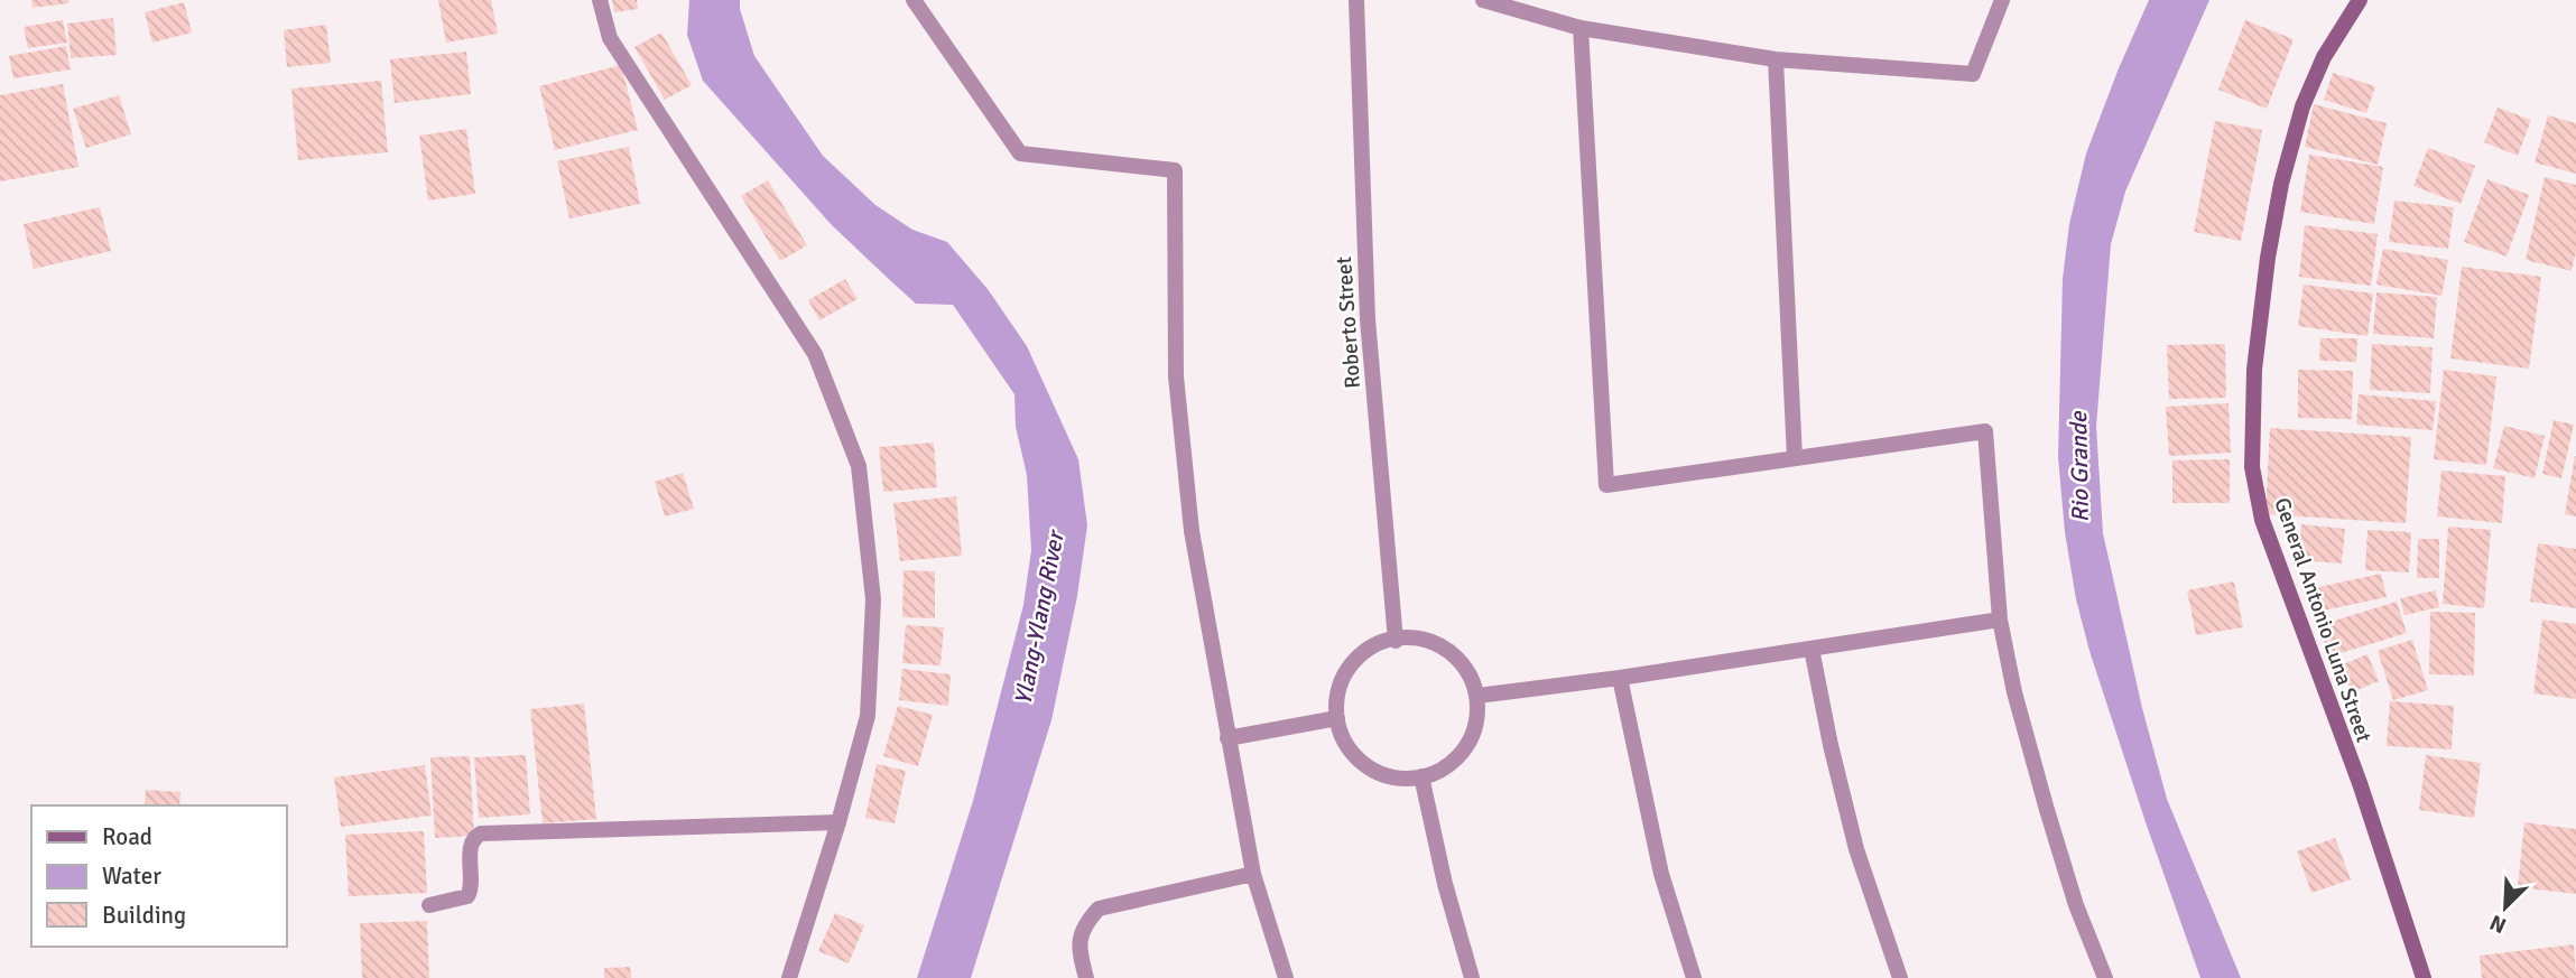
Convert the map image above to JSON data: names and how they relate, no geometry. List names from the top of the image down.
{
  "streets": {
    "main road": ["General Antonio Luna Street"],
    "street": ["Roberto Street"]
  },
  "water": ["Rio Grande", "Ylang-Ylang River"],
  "legend": ["Road", "Water", "Building"],
  "north": "bottom left"
}
